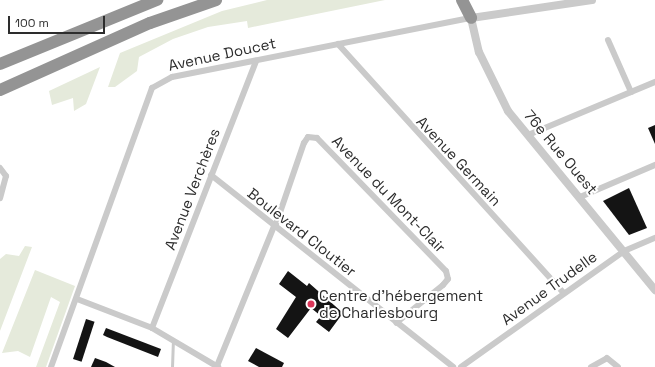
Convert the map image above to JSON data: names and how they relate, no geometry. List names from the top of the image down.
{
  "streets": {
    "street": [
      "Avenue Doucet",
      "76e Rue Ouest",
      "Avenue Germain",
      "Avenue Verchères",
      "Avenue du Mont-Clair",
      "Boulevard Cloutier",
      "Avenue Trudelle"
    ]
  },
  "crossings": [
    ["Avenue Doucet", "76e Rue Ouest"],
    ["Avenue Doucet", "Avenue Germain"],
    ["Avenue Doucet", "Avenue Verchères"],
    ["76e Rue Ouest", "Avenue Trudelle"],
    ["Avenue Germain", "Avenue Trudelle"],
    ["Avenue Verchères", "Boulevard Cloutier"],
    ["Avenue du Mont-Clair", "Boulevard Cloutier"]
  ],
  "places": ["Centre d'hébergement de Charlesbourg"],
  "scale_bar": "100 m"
}
